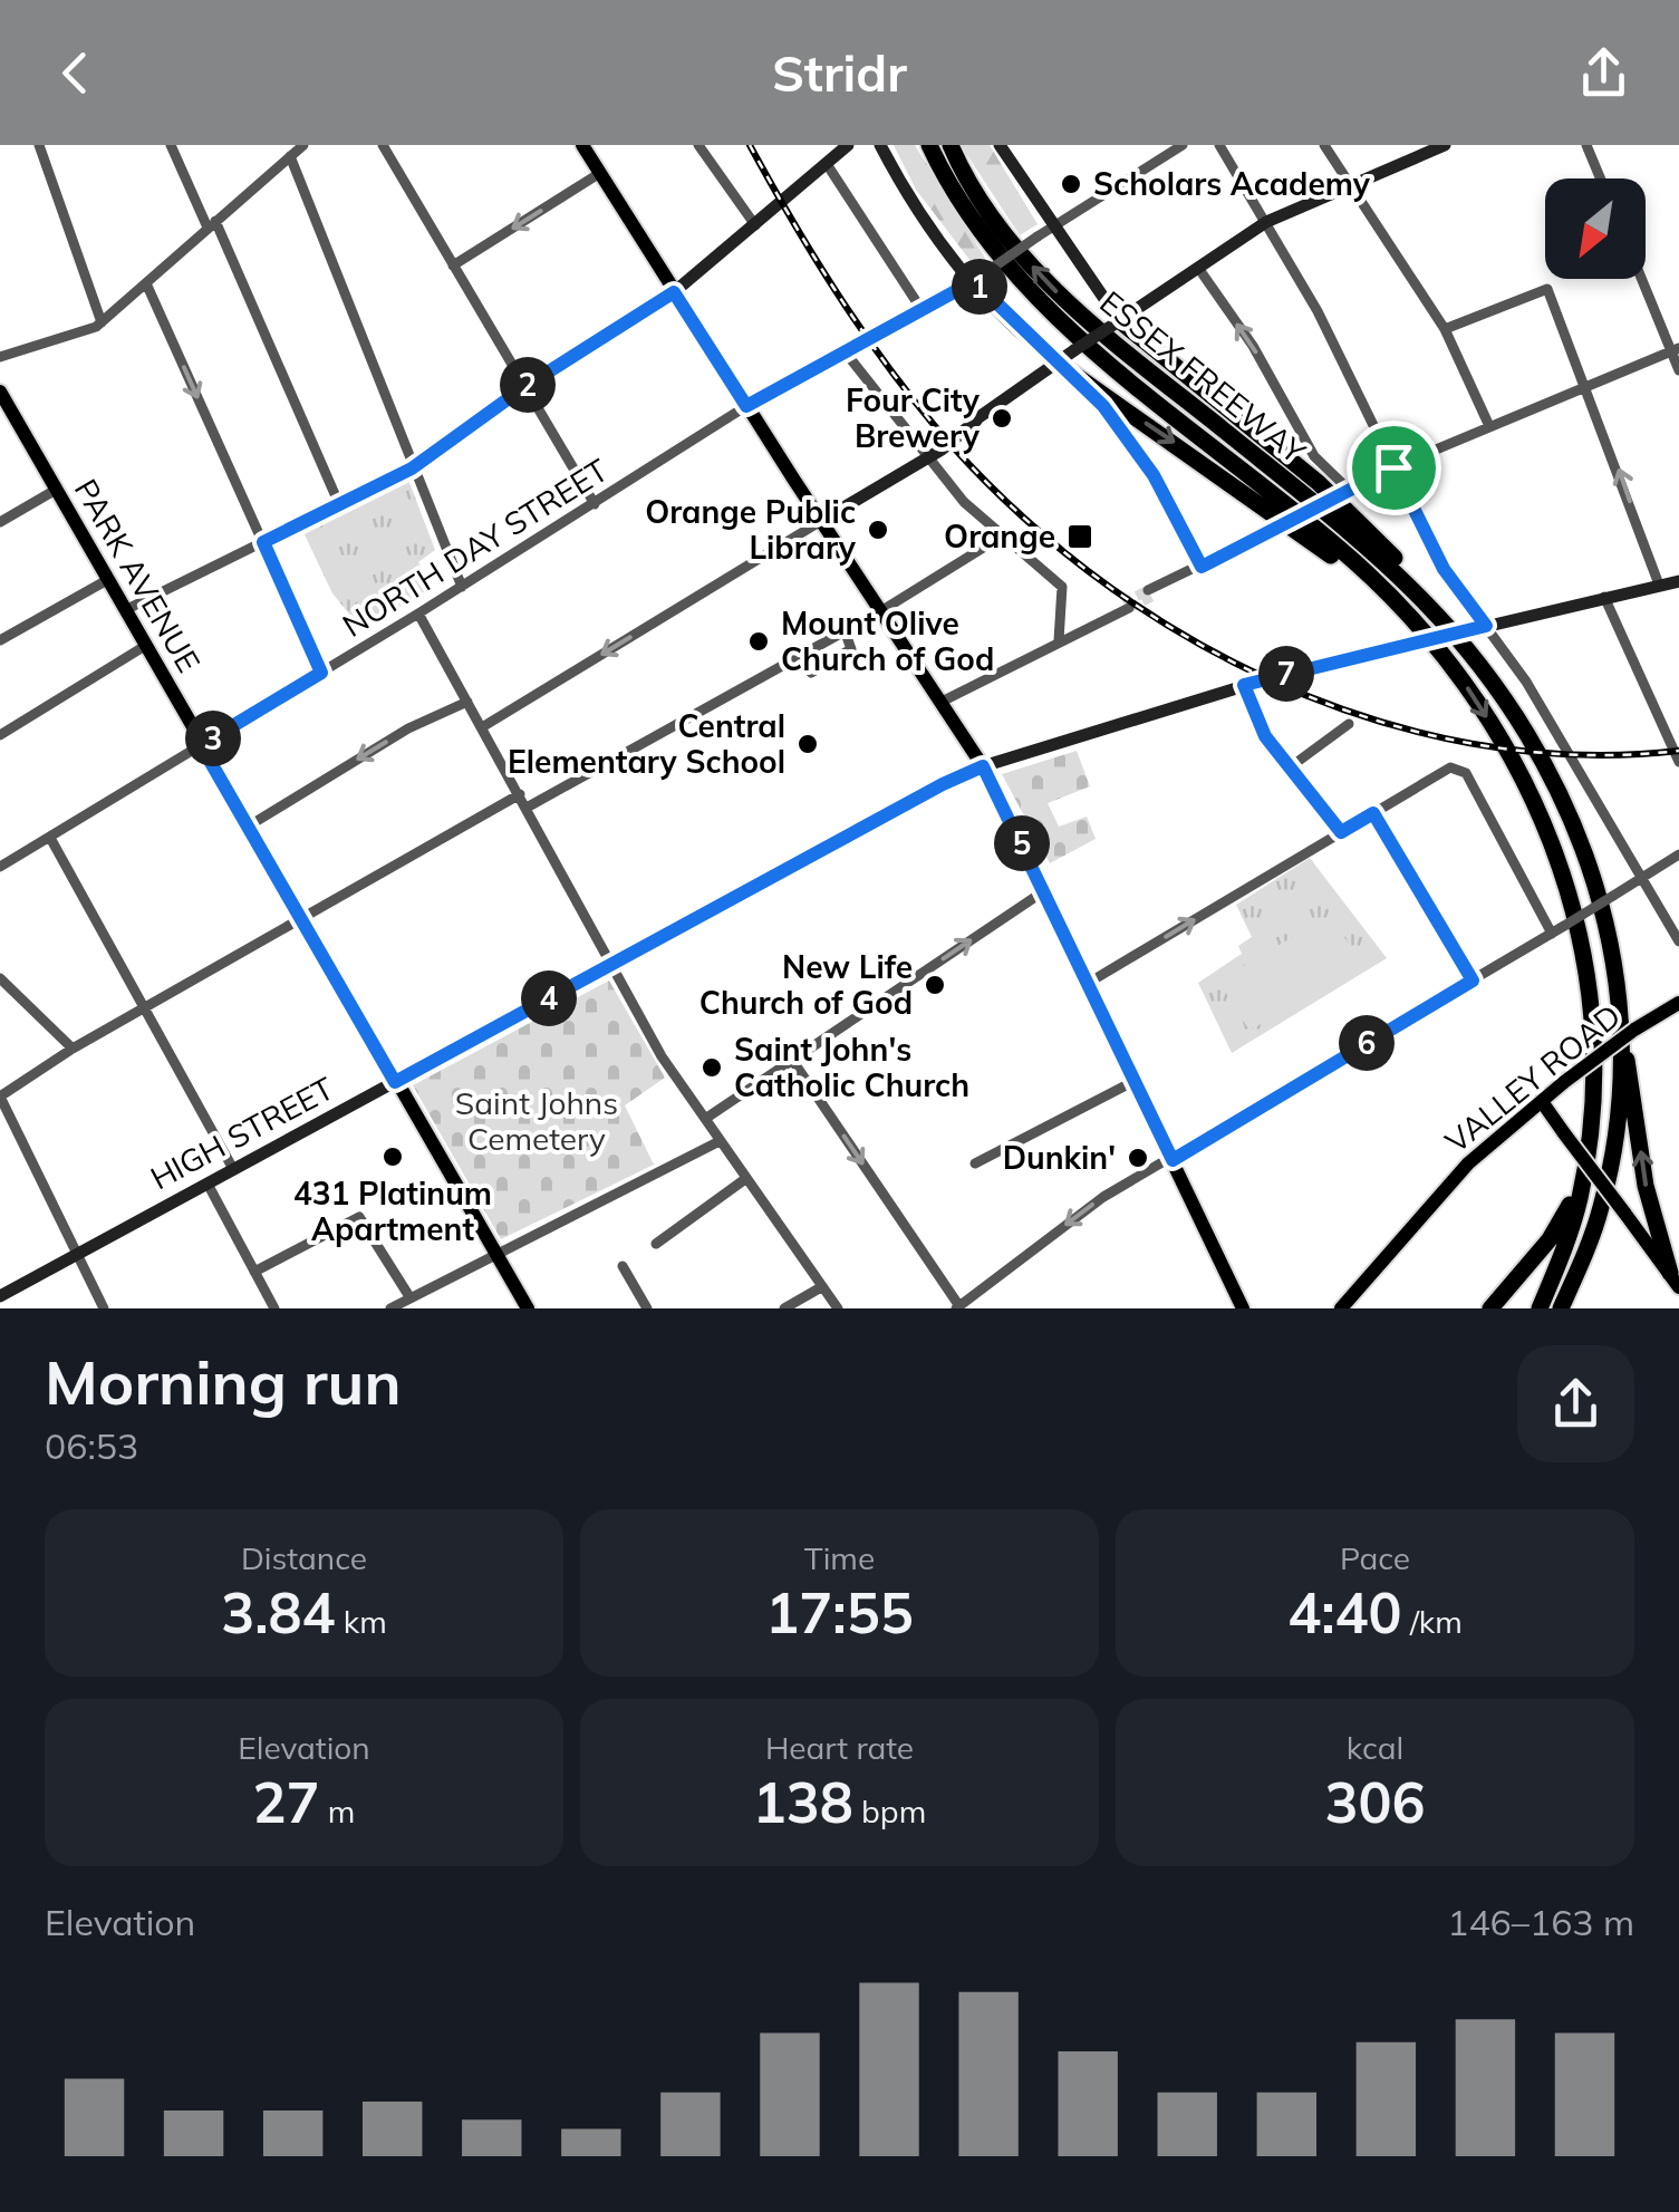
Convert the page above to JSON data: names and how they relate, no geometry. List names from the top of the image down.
{
  "streets": {
    "highway": ["ESSEX FREEWAY"],
    "main road": ["PARK AVENUE", "VALLEY ROAD", "HIGH STREET"],
    "street": ["NORTH DAY STREET"]
  },
  "crossings": [
    ["ESSEX FREEWAY", "VALLEY ROAD"],
    ["NORTH DAY STREET", "PARK AVENUE"],
    ["PARK AVENUE", "HIGH STREET"]
  ],
  "parks": ["Saint Johns Cemetery"],
  "places": {
    "other": [
      "Scholars Academy",
      "Four City Brewery",
      "Orange Public Library",
      "Mount Olive Church of God",
      "Central Elementary School",
      "New Life Church of God",
      "Saint John's Catholic Church",
      "431 Platinum Apartment",
      "Dunkin'"
    ],
    "transit": ["Orange"]
  },
  "north": "bottom left",
  "page": {
    "header": "Stridr",
    "pins": [
      "1",
      "2",
      "7",
      "3",
      "5",
      "4",
      "6"
    ],
    "heading": ["Morning run", "06:53"],
    "stats": [
      ["Distance", "3.84 km"],
      ["Time", "17:55"],
      ["Pace", "4:40 /km"],
      ["Elevation", "27 m"],
      ["Heart rate", "138 bpm"],
      ["kcal", "306"]
    ],
    "chart": ["Elevation", "146–163 m"]
  }
}
